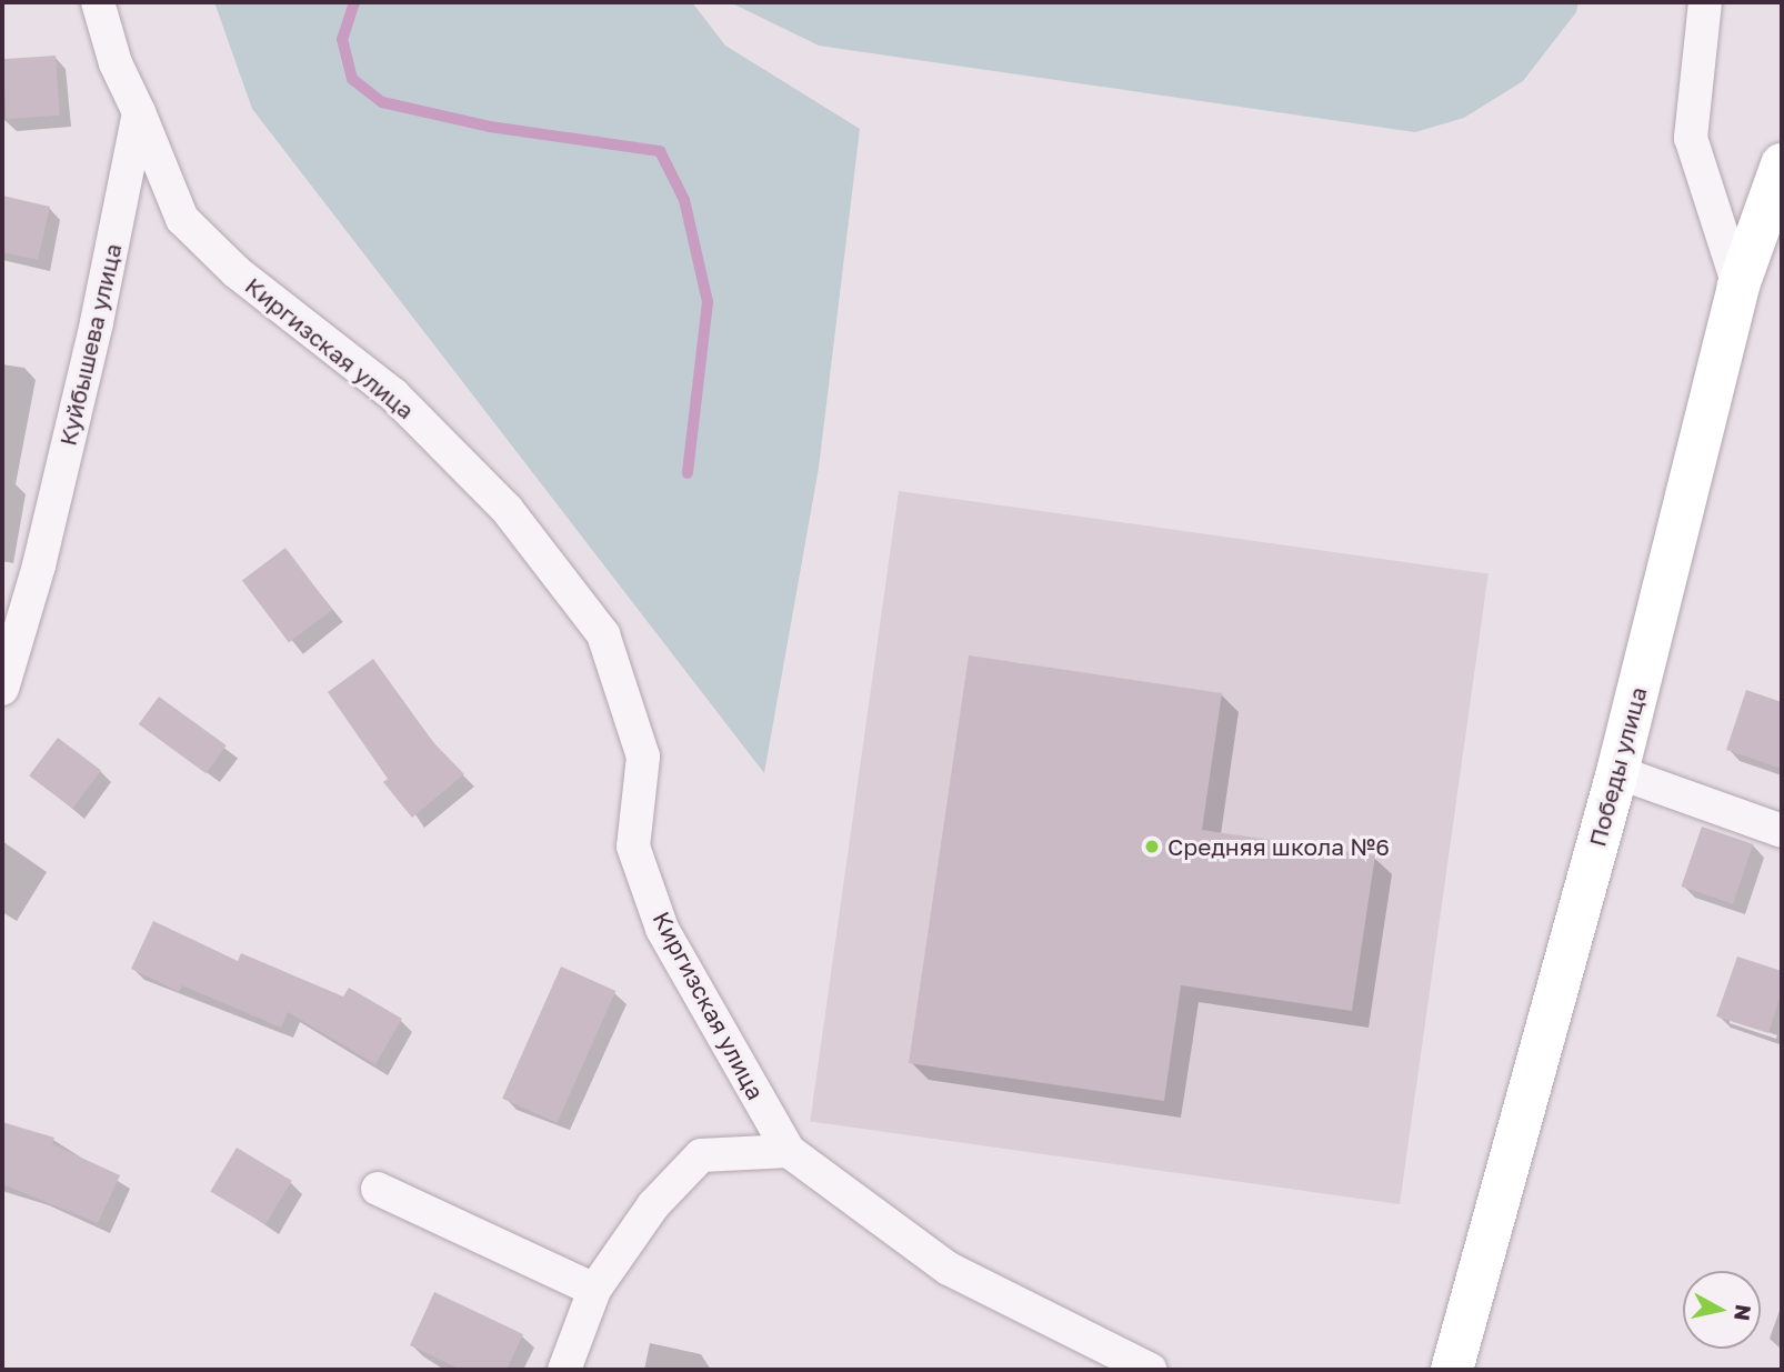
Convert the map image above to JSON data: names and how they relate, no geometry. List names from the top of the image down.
{
  "streets": {
    "street": ["Куйбышева улица", "Киргизская улица", "Победы улица"]
  },
  "crossings": [
    ["Куйбышева улица", "Киргизская улица"]
  ],
  "places": ["Средняя школа №6"],
  "north": "right"
}
